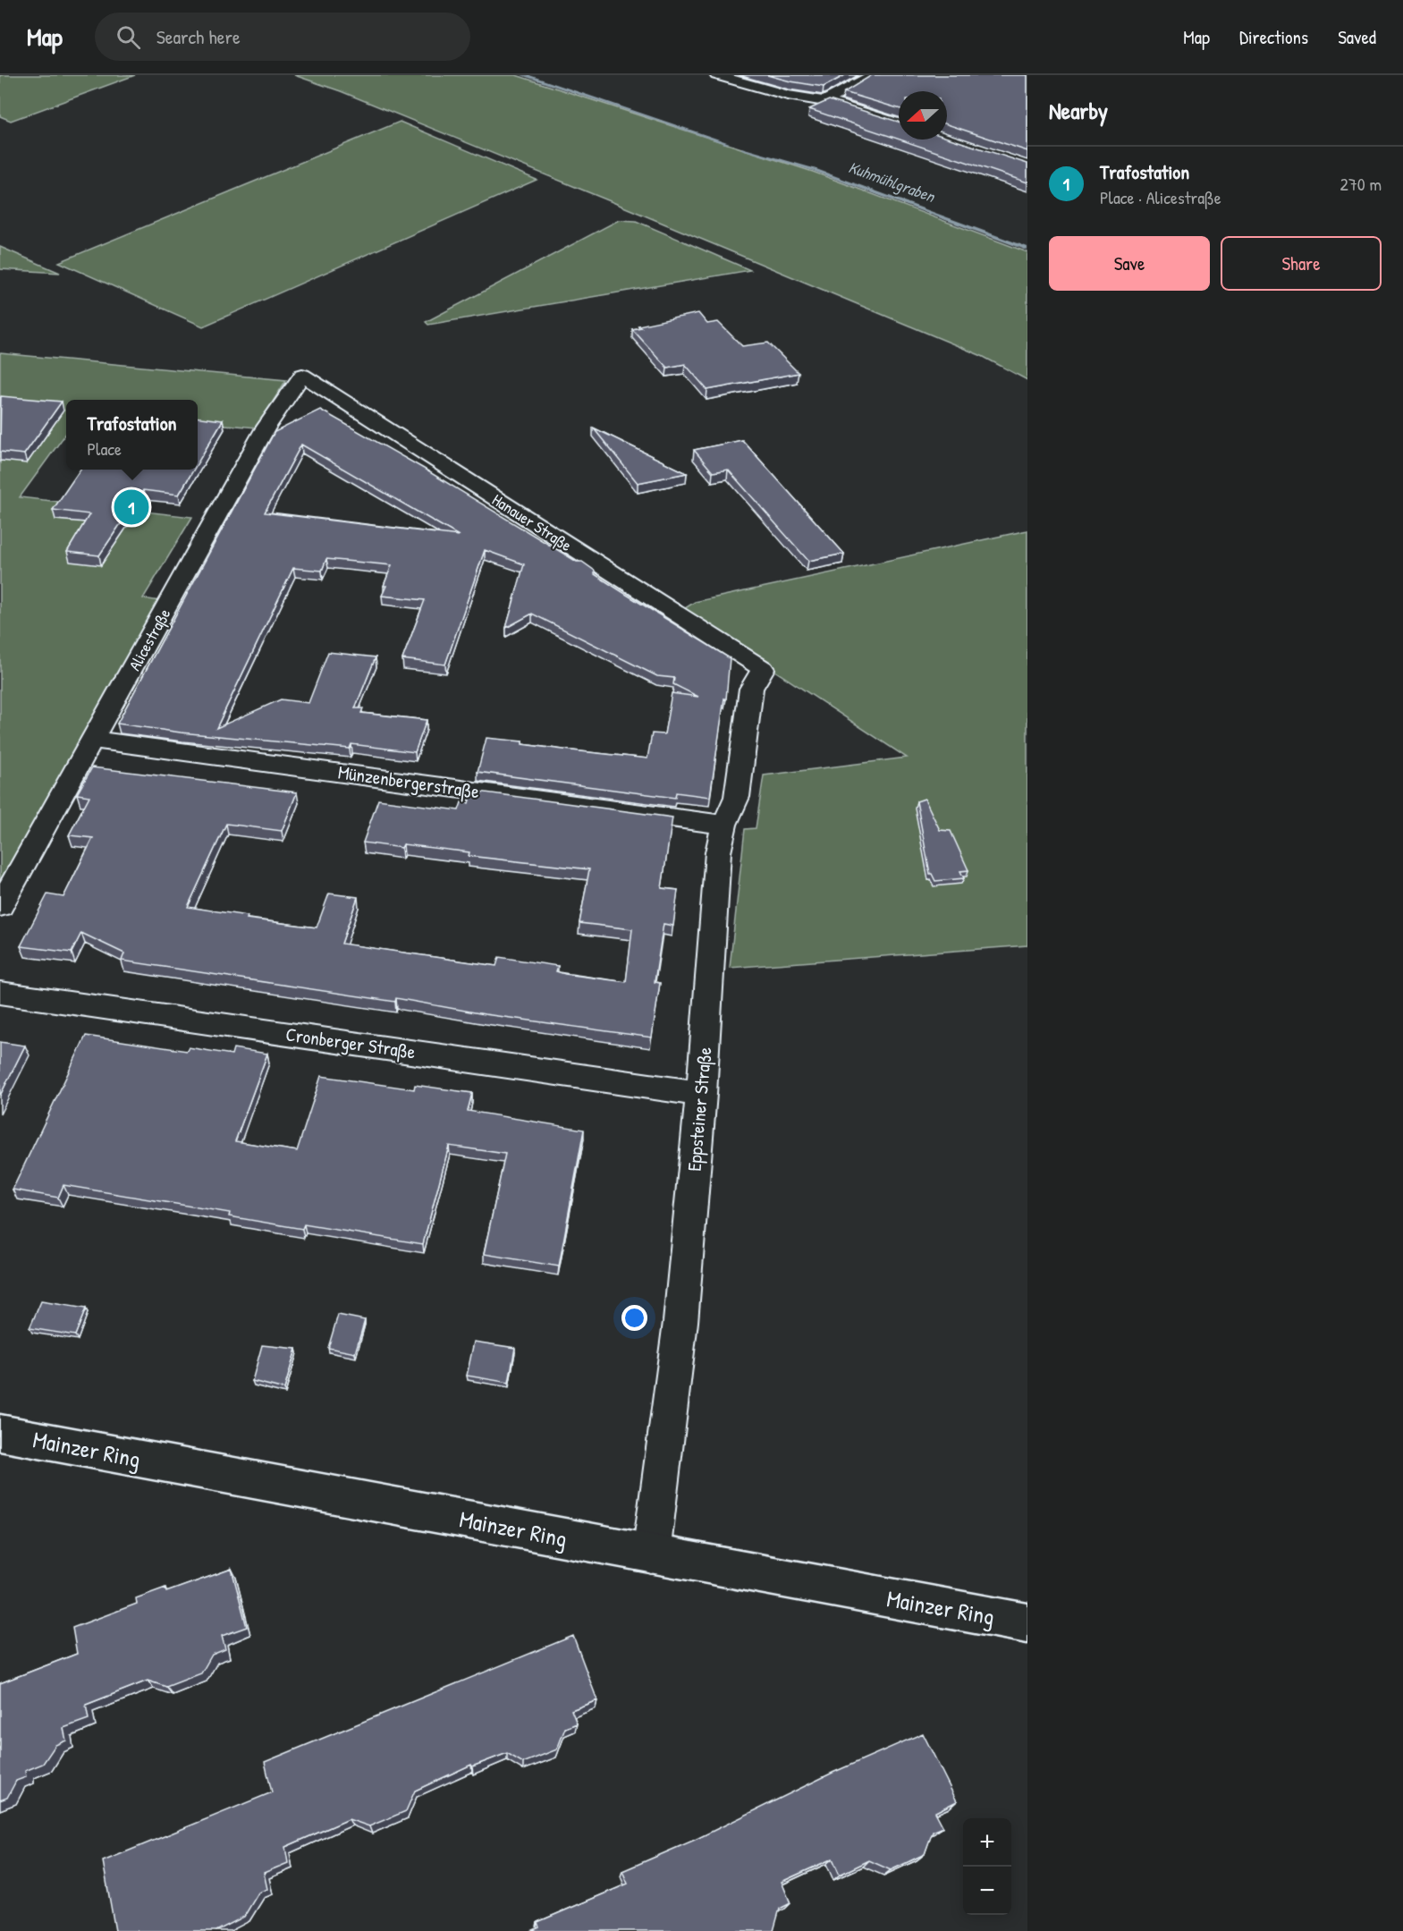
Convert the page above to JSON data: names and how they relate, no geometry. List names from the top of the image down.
{
  "streets": {
    "street": [
      "Hanauer Straße",
      "Alicestraße",
      "Münzenbergerstraße",
      "Cronberger Straße",
      "Eppsteiner Straße",
      "Mainzer Ring"
    ]
  },
  "crossings": [
    ["Hanauer Straße", "Alicestraße"],
    ["Hanauer Straße", "Eppsteiner Straße"],
    ["Alicestraße", "Münzenbergerstraße"],
    ["Münzenbergerstraße", "Eppsteiner Straße"],
    ["Cronberger Straße", "Eppsteiner Straße"],
    ["Eppsteiner Straße", "Mainzer Ring"]
  ],
  "water": ["Kuhmühlgraben"],
  "north": "left",
  "page": {
    "header": "Map",
    "search": "Search here",
    "nav": ["Map", "Directions", "Saved"],
    "heading": "Nearby",
    "list": [
      {
        "mark": "1",
        "name": "Trafostation",
        "note": "Place · Alicestraße",
        "value": "270 m"
      }
    ],
    "buttons": ["Save", "Share"],
    "popup": ["Trafostation", "Place"],
    "pins": "1",
    "map_buttons": ["+", "−"]
  }
}
